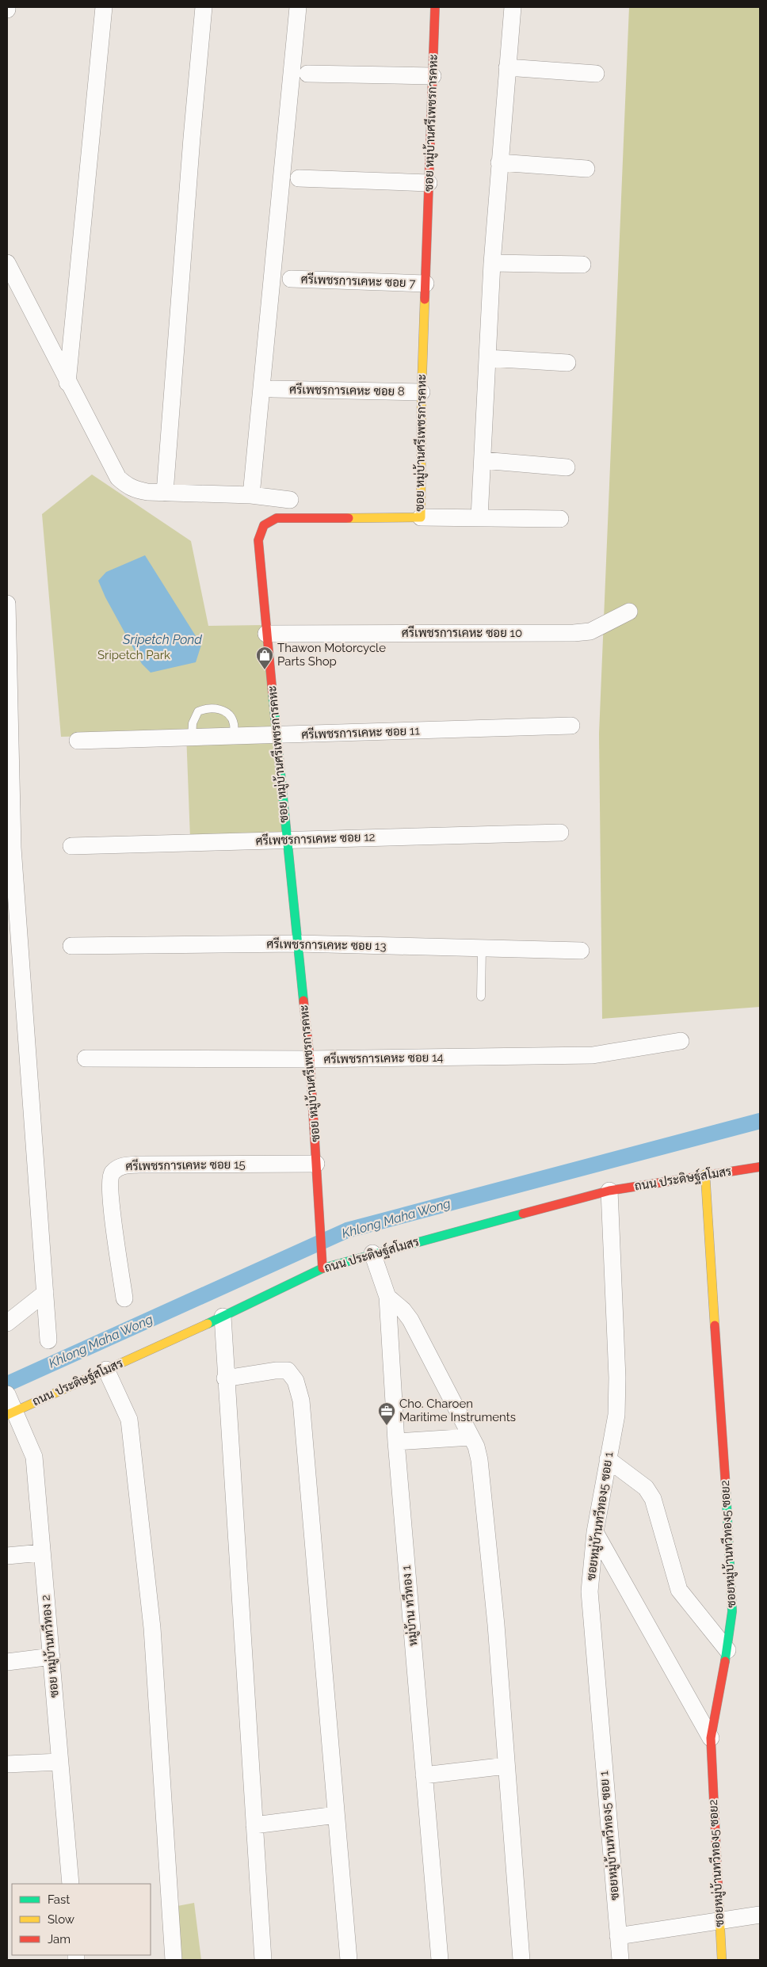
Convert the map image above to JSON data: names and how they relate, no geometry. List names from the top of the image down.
{
  "streets": {
    "street": [
      "ซอย หมู่บ้านศรีเพชรการคหะ",
      "ศรีเพชรการเคหะ ซอย 7",
      "ศรีเพชรการเคหะ ซอย 8",
      "ศรีเพชรการเคหะ ซอย 10",
      "ศรีเพชรการเคหะ ซอย 11",
      "ศรีเพชรการเคหะ ซอย 12",
      "ศรีเพชรการเคหะ ซอย 13",
      "ศรีเพชรการเคหะ ซอย 14",
      "ศรีเพชรการเคหะ ซอย 15",
      "ถนน ประดิษฐ์สโมสร",
      "ซอยหมู่บ้านทวีทอง5 ซอย 1",
      "ซอยหมู่บ้านทวีทอง5 ซอย2",
      "หมู่บ้าน ทวีทอง 1",
      "ซอย หมู่บ้านทวีทอง 2"
    ]
  },
  "crossings": [
    ["ซอย หมู่บ้านศรีเพชรการคหะ", "ศรีเพชรการเคหะ ซอย 7"],
    ["ซอย หมู่บ้านศรีเพชรการคหะ", "ศรีเพชรการเคหะ ซอย 8"],
    ["ซอย หมู่บ้านศรีเพชรการคหะ", "ศรีเพชรการเคหะ ซอย 10"],
    ["ซอย หมู่บ้านศรีเพชรการคหะ", "ศรีเพชรการเคหะ ซอย 11"],
    ["ซอย หมู่บ้านศรีเพชรการคหะ", "ศรีเพชรการเคหะ ซอย 12"],
    ["ซอย หมู่บ้านศรีเพชรการคหะ", "ศรีเพชรการเคหะ ซอย 13"],
    ["ซอย หมู่บ้านศรีเพชรการคหะ", "ศรีเพชรการเคหะ ซอย 14"],
    ["ซอย หมู่บ้านศรีเพชรการคหะ", "ศรีเพชรการเคหะ ซอย 15"],
    ["ซอย หมู่บ้านศรีเพชรการคหะ", "ถนน ประดิษฐ์สโมสร"],
    ["ถนน ประดิษฐ์สโมสร", "ซอยหมู่บ้านทวีทอง5 ซอย 1"],
    ["ถนน ประดิษฐ์สโมสร", "ซอยหมู่บ้านทวีทอง5 ซอย2"],
    ["ถนน ประดิษฐ์สโมสร", "หมู่บ้าน ทวีทอง 1"],
    ["ถนน ประดิษฐ์สโมสร", "ซอย หมู่บ้านทวีทอง 2"]
  ],
  "water": ["Sripetch Pond", "Khlong Maha Wong"],
  "parks": ["Sripetch Park"],
  "places": {
    "shop": ["Thawon Motorcycle Parts Shop"],
    "office": ["Cho. Charoen Maritime Instruments"]
  },
  "legend": ["Fast", "Slow", "Jam"]
}
